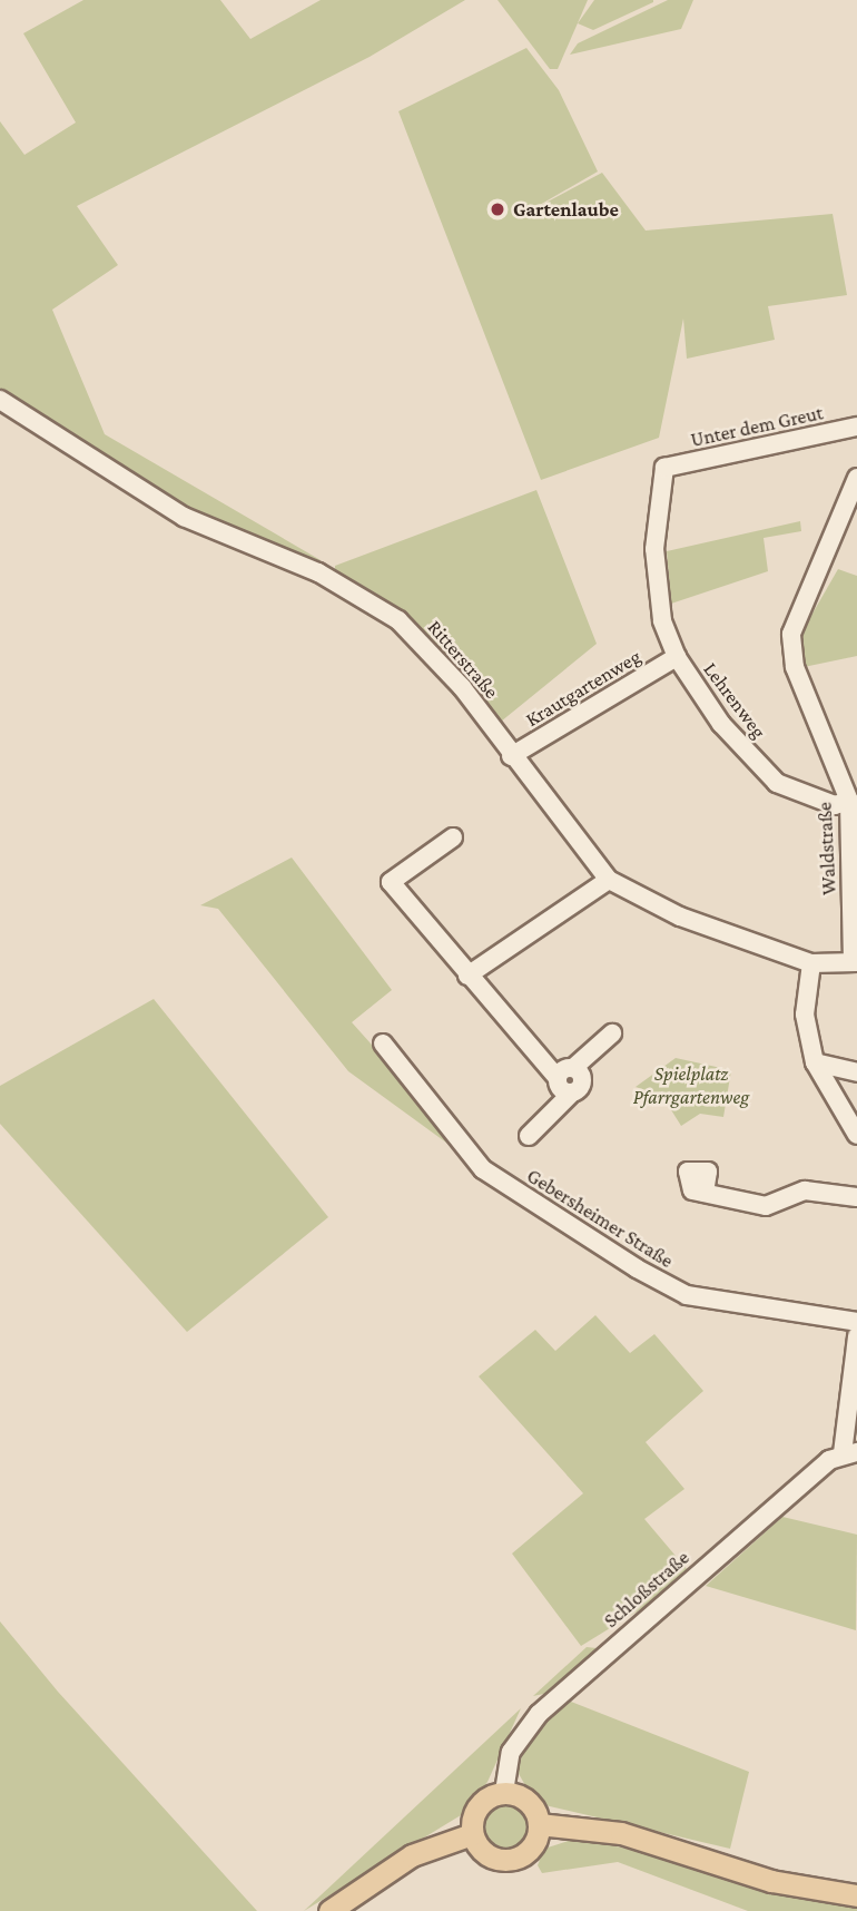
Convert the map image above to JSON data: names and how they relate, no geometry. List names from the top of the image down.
{
  "streets": {
    "street": [
      "Unter dem Greut",
      "Ritterstraße",
      "Krautgartenweg",
      "Lehrenweg",
      "Waldstraße",
      "Gebersheimer Straße",
      "Schloßstraße"
    ]
  },
  "crossings": [
    ["Unter dem Greut", "Lehrenweg"],
    ["Ritterstraße", "Krautgartenweg"],
    ["Ritterstraße", "Waldstraße"],
    ["Krautgartenweg", "Lehrenweg"],
    ["Lehrenweg", "Waldstraße"]
  ],
  "parks": ["Spielplatz Pfarrgartenweg"],
  "places": ["Gartenlaube"]
}
